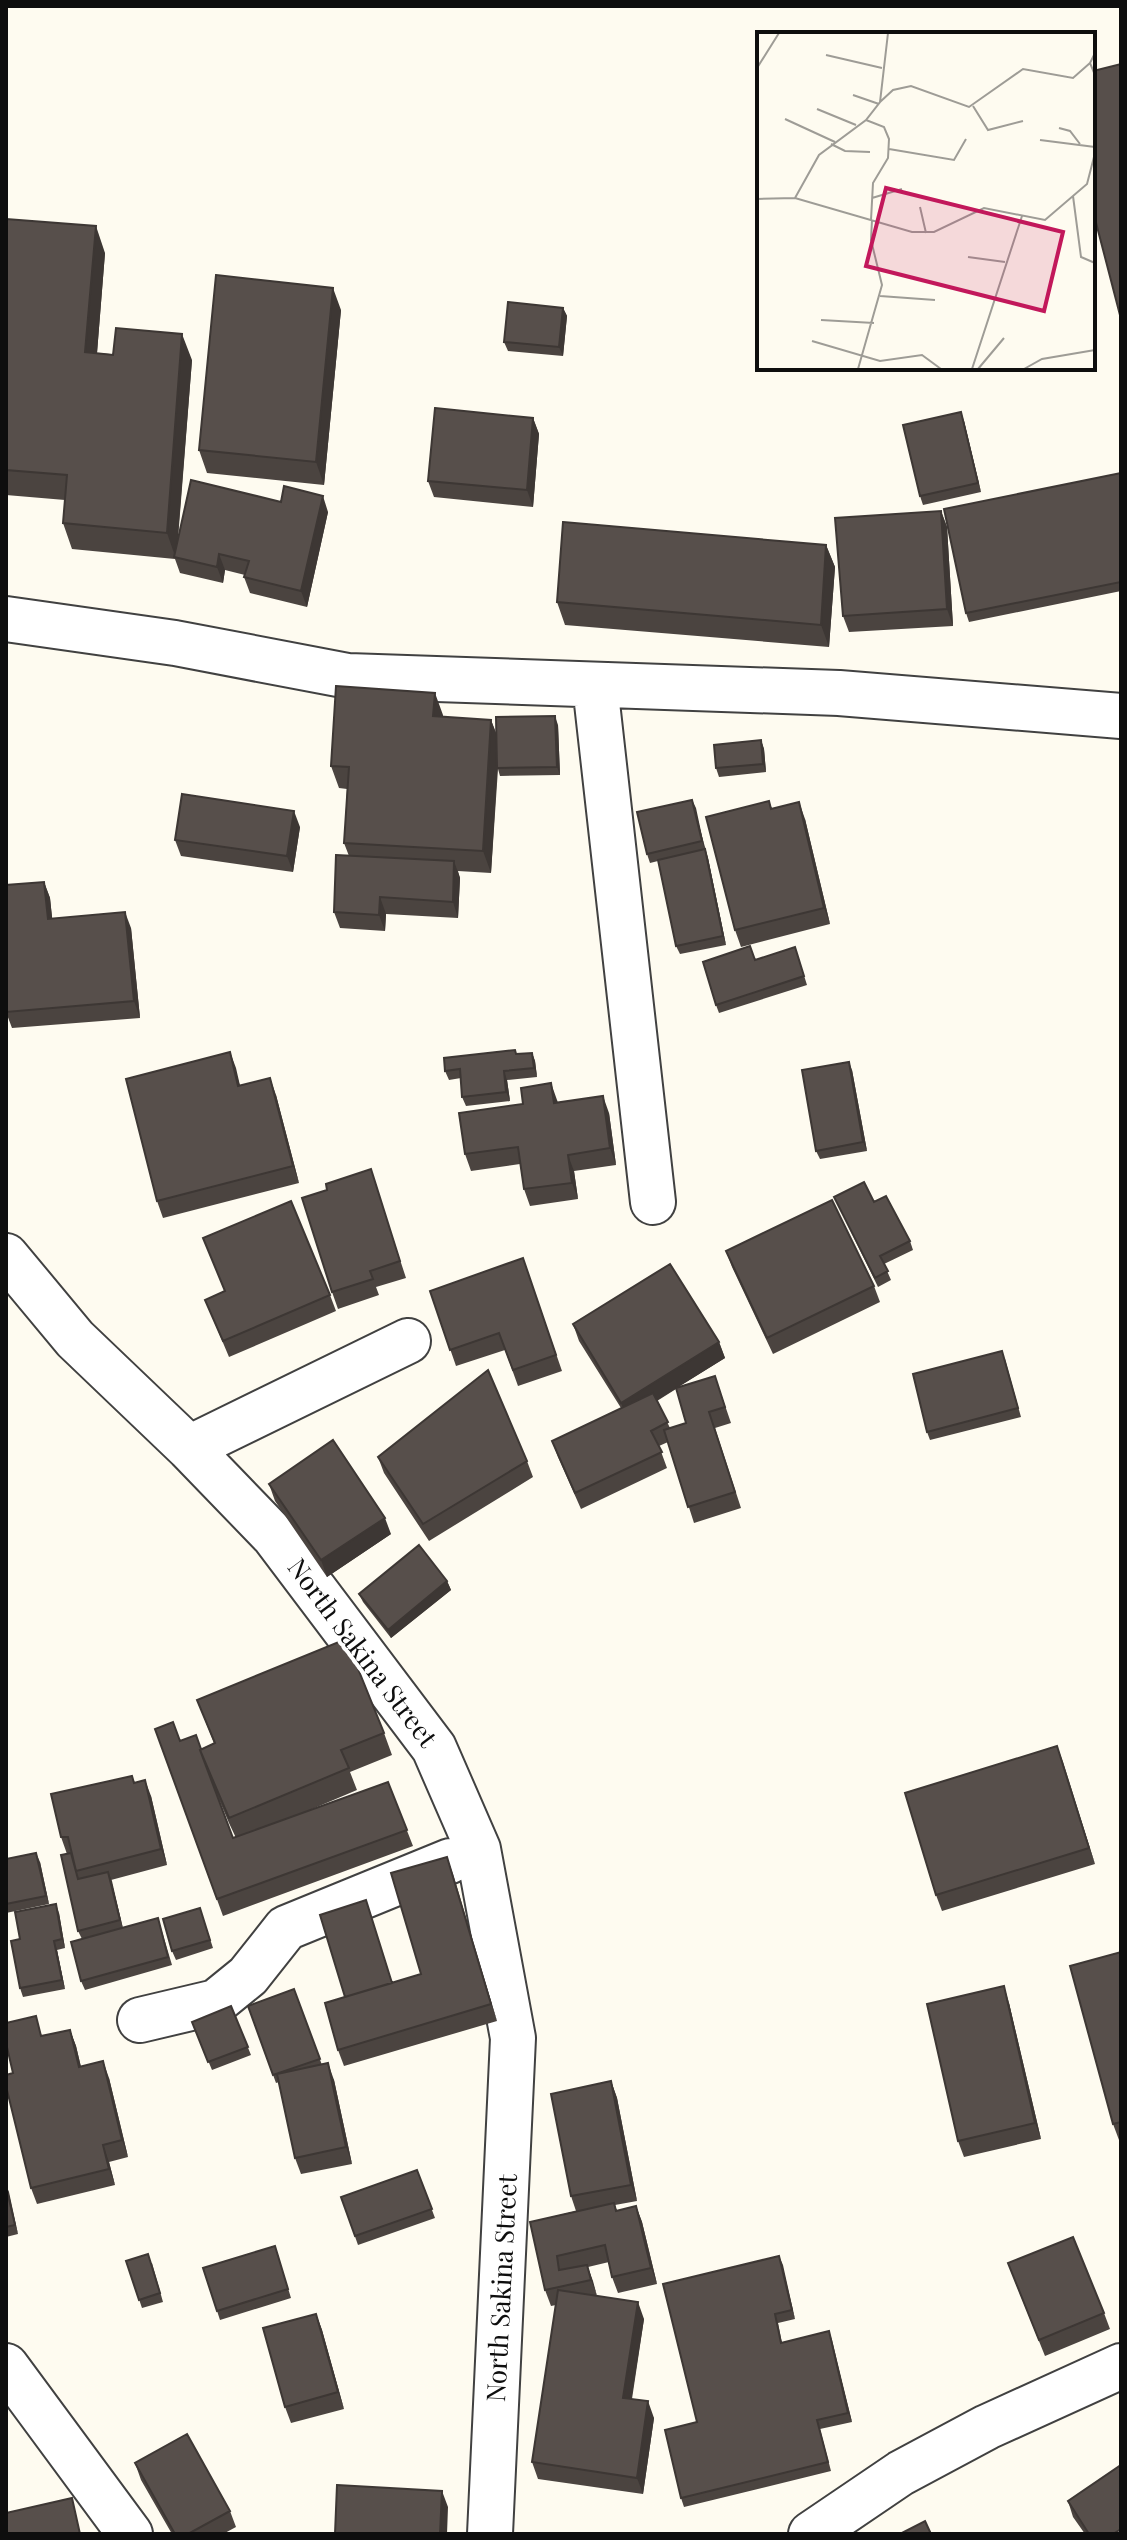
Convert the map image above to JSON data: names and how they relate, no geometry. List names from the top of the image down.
{
  "streets": {
    "street": ["North Sakina Street"]
  }
}
